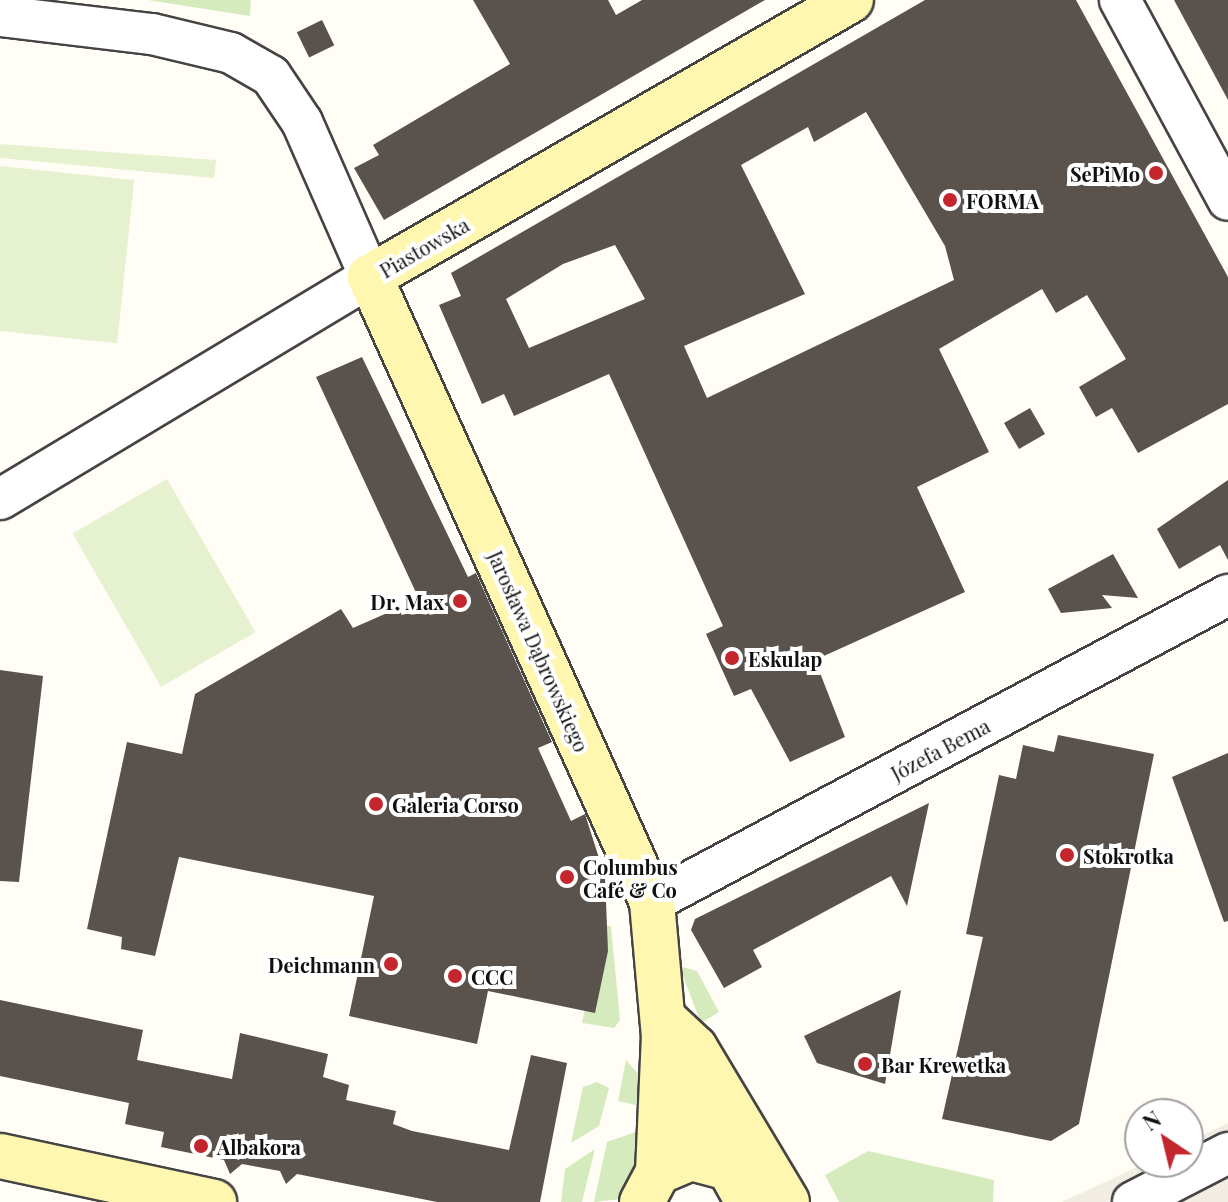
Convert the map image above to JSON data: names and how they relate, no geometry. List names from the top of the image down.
{
  "streets": {
    "street": ["Piastowska", "Jarosława Dąbrowskiego", "Józefa Bema"]
  },
  "crossings": [
    ["Piastowska", "Jarosława Dąbrowskiego"],
    ["Jarosława Dąbrowskiego", "Józefa Bema"]
  ],
  "places": [
    "SePiMo",
    "FORMA",
    "Dr. Max",
    "Eskulap",
    "Galeria Corso",
    "Stokrotka",
    "Columbus Café & Co",
    "Deichmann",
    "CCC",
    "Bar Krewetka",
    "Albakora"
  ],
  "north": "top left"
}
